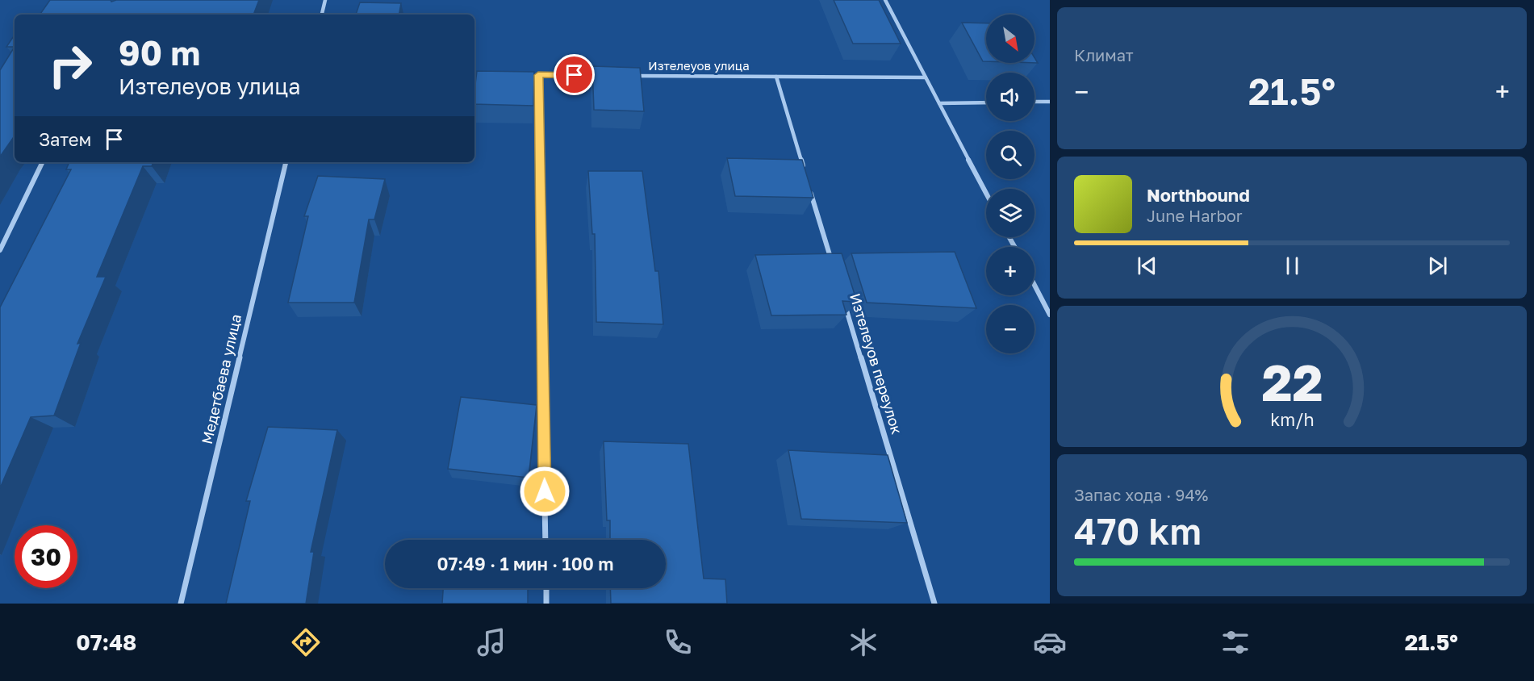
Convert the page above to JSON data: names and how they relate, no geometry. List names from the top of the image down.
{
  "streets": {
    "street": ["Изтелеуов улица", "Изтелеуов переулок", "Медетбаева улица"]
  },
  "north": "bottom right",
  "page": {
    "tile": [
      "Климат",
      ["Запас хода · 94%", "470 km"]
    ],
    "map_buttons": ["+", "−"],
    "turn": ["90 m", "Изтелеуов улица"],
    "heat": ["−", "21.5°", "+"],
    "then": "Затем",
    "song": ["Northbound", "June Harbor"],
    "limit": "30",
    "trip": "07:49 · 1 мин · 100 m",
    "tabs": ["07:48", "21.5°"],
    "gauge": ["22", "km/h"]
  }
}
